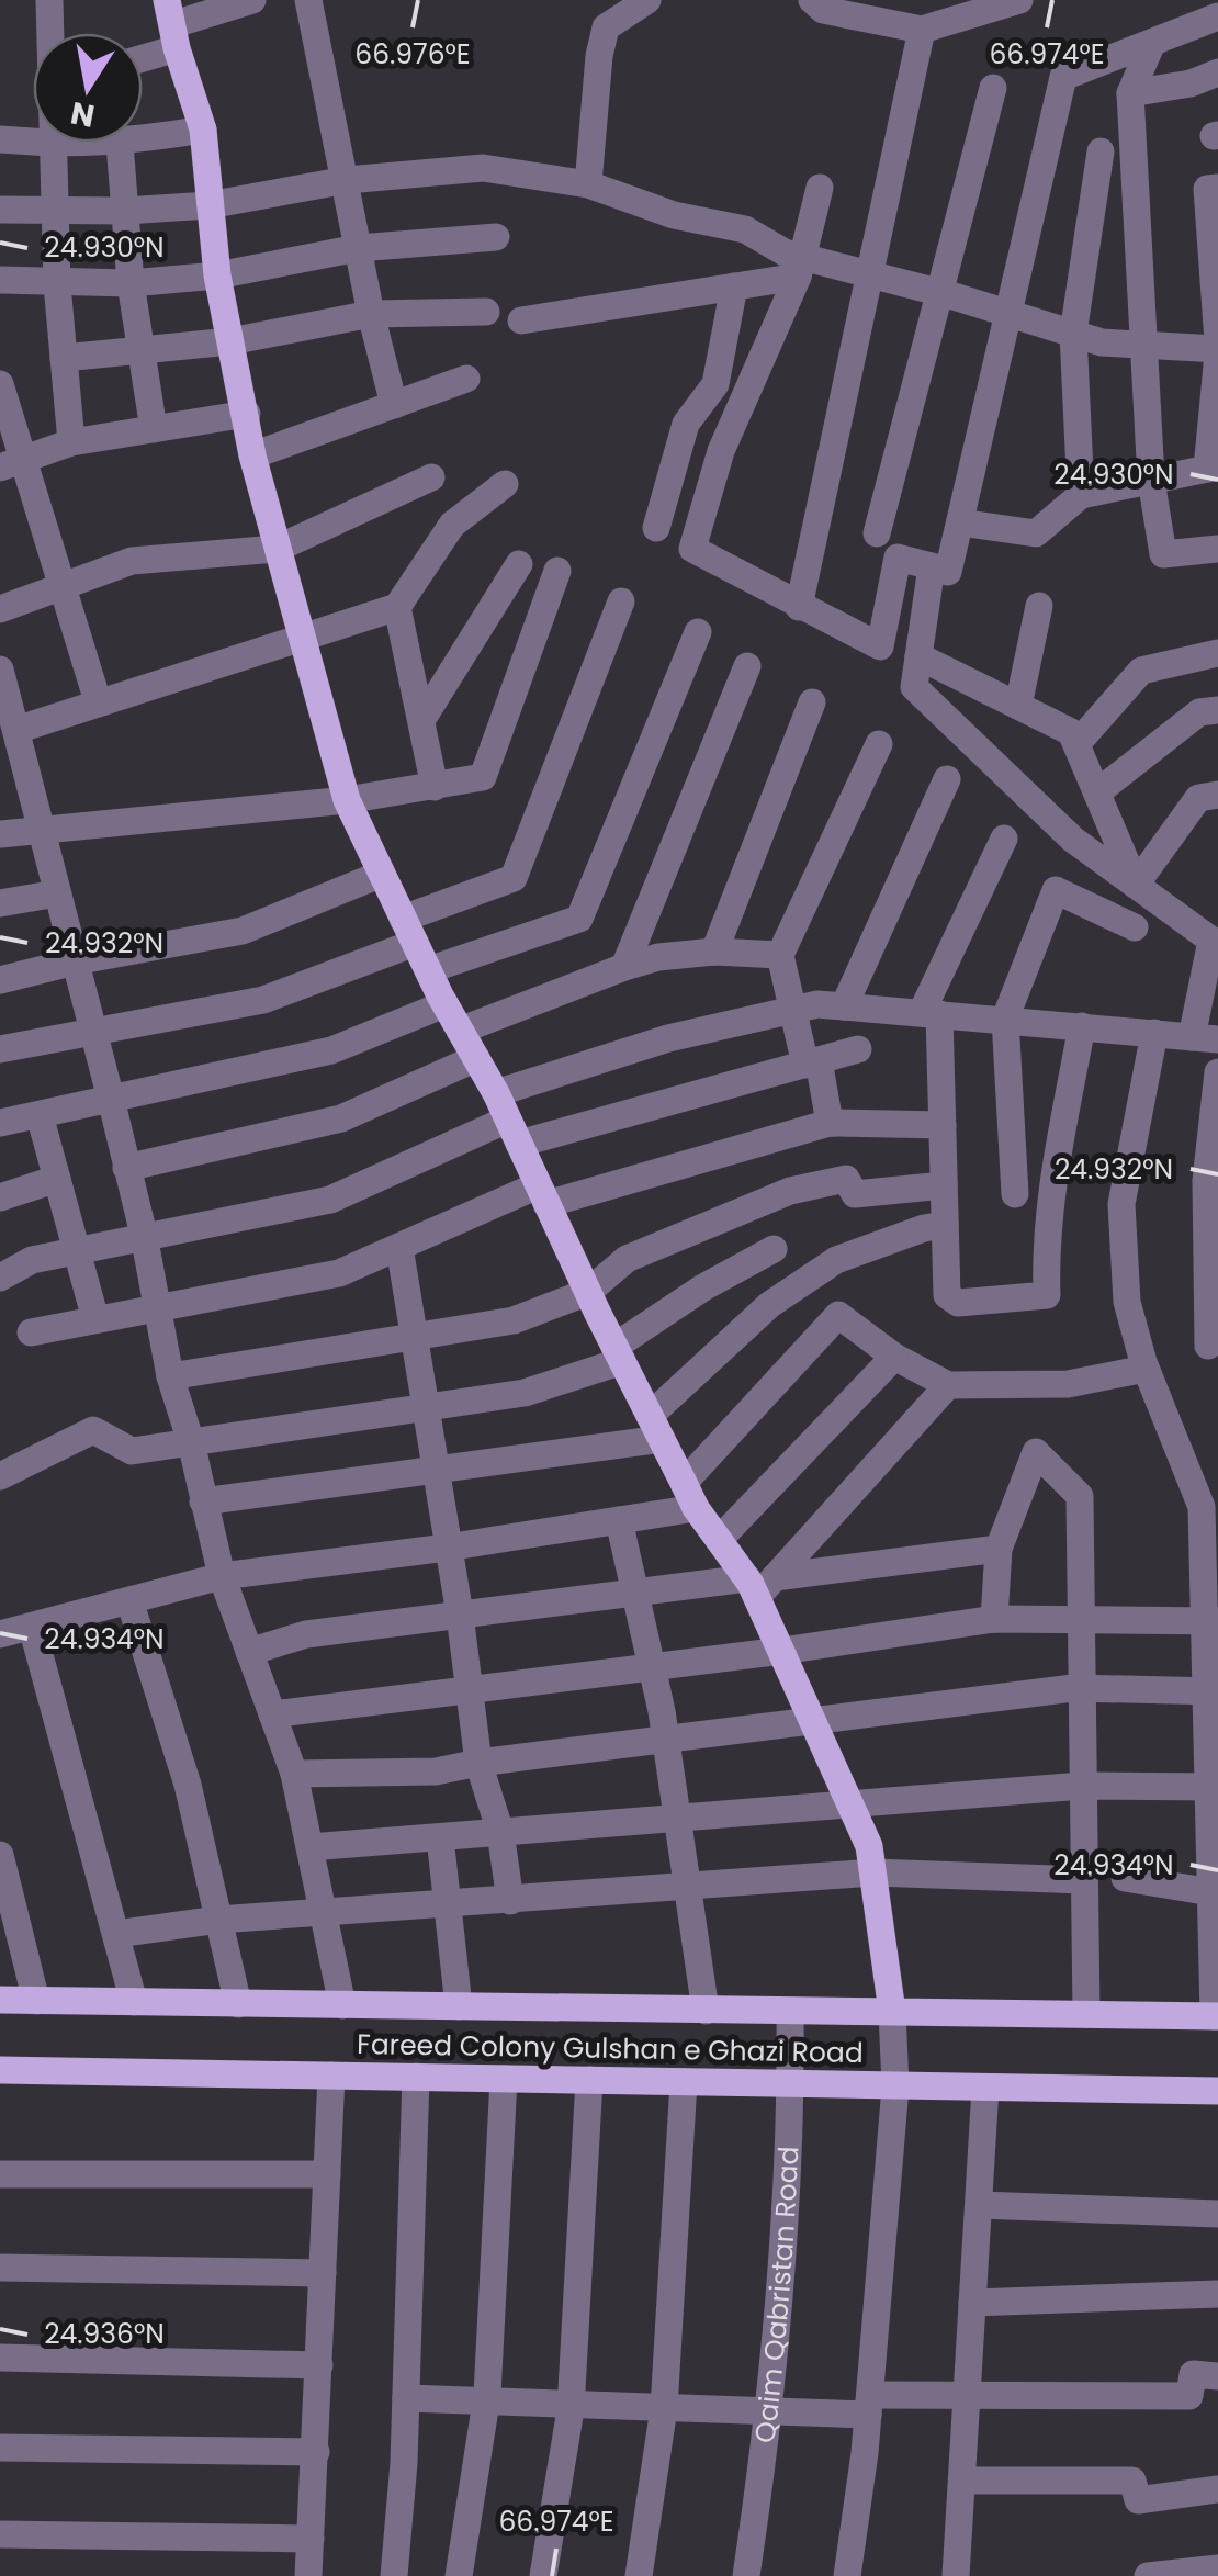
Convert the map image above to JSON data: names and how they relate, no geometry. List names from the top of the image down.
{
  "streets": {
    "main road": ["Fareed Colony Gulshan e Ghazi Road"],
    "street": ["Qaim Qabristan Road"]
  },
  "crossings": [
    ["Fareed Colony Gulshan e Ghazi Road", "Qaim Qabristan Road"]
  ],
  "north": "bottom",
  "coordinates": [
    "66.976°E",
    "66.974°E",
    "24.930°N",
    "24.932°N",
    "24.934°N",
    "24.936°N"
  ]
}
